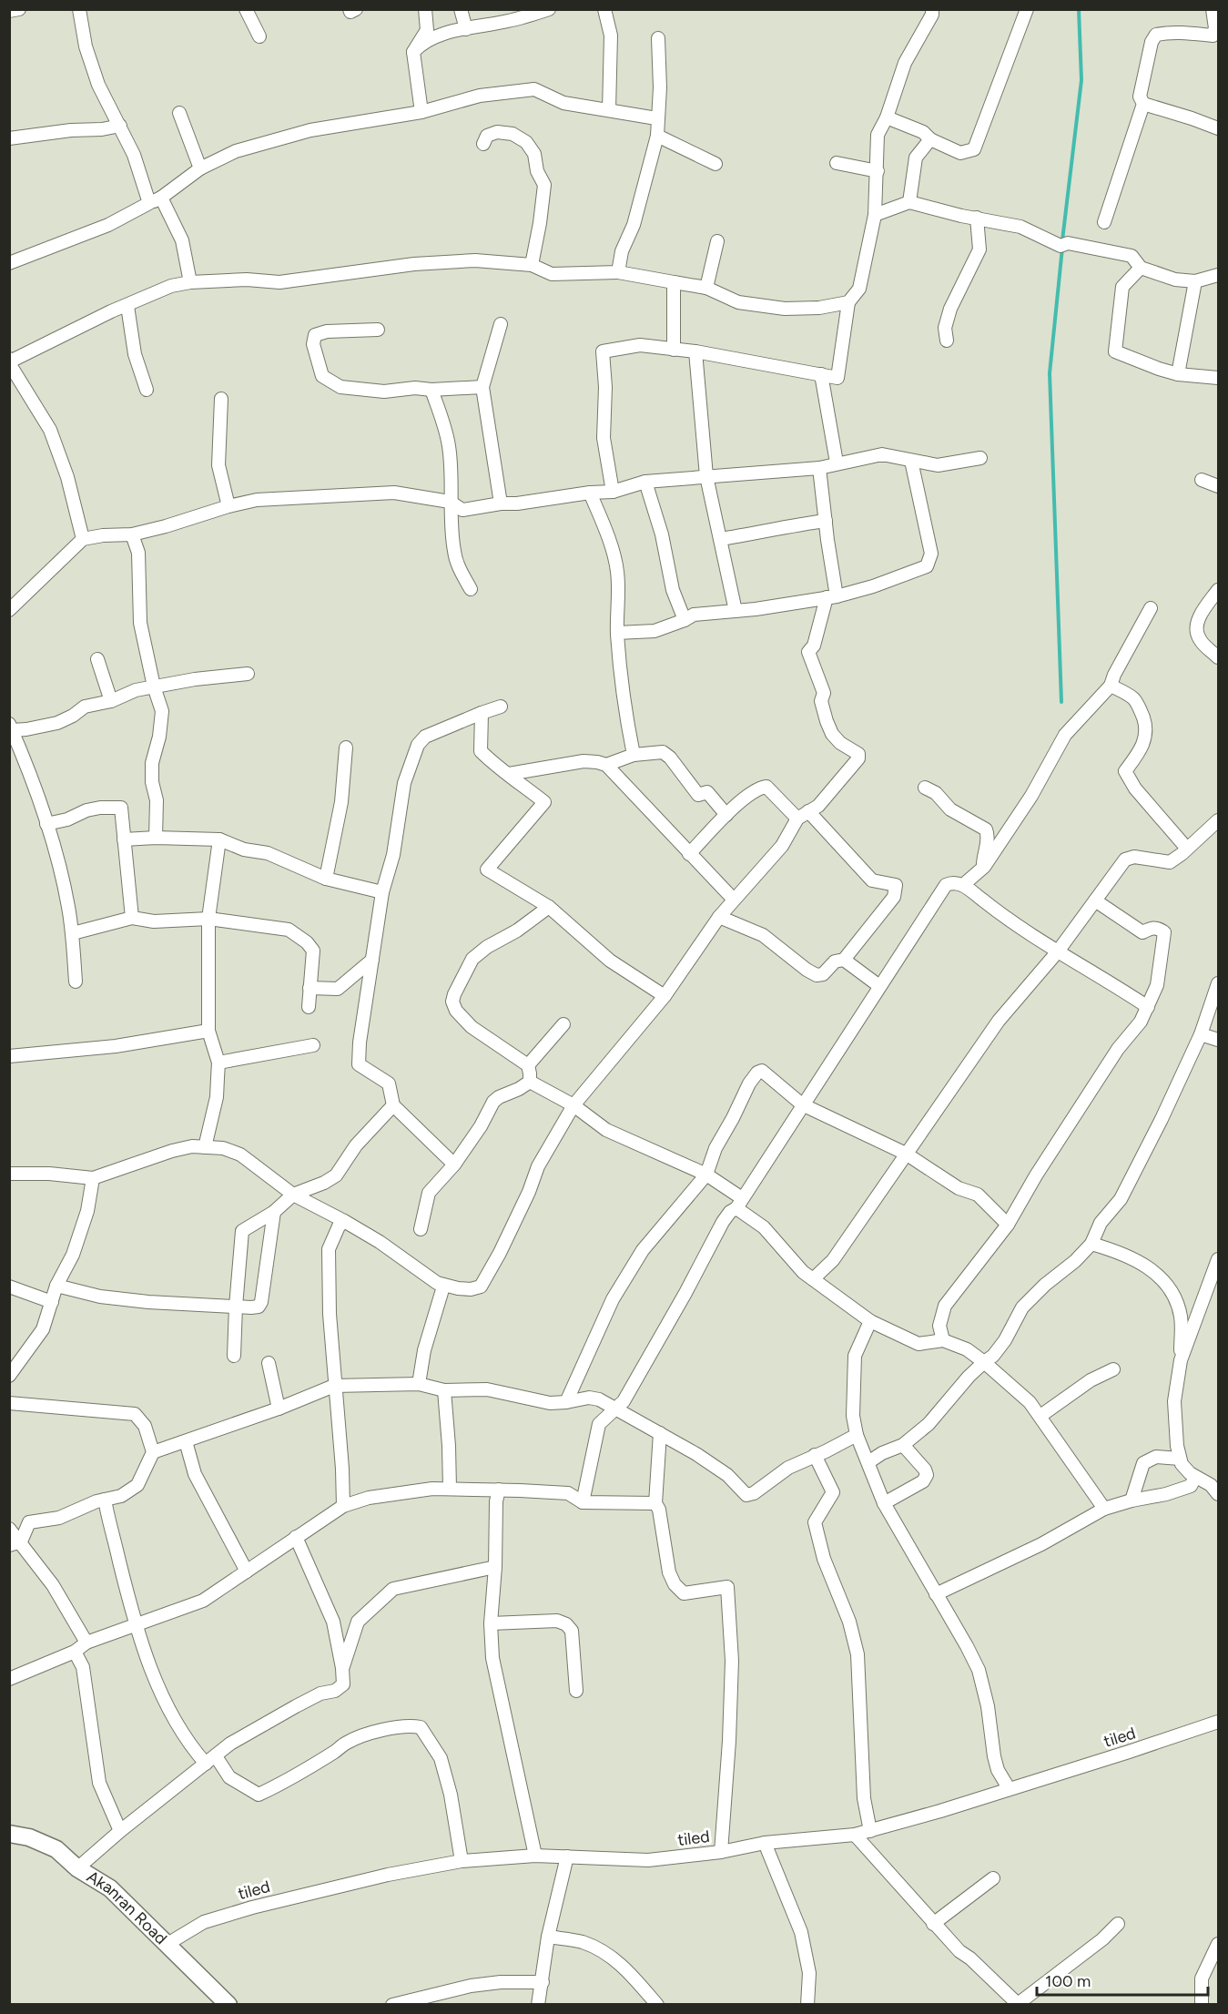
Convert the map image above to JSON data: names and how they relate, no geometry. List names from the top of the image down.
{
  "streets": {
    "main road": ["Akanran Road"],
    "street": ["tiled"]
  },
  "crossings": [
    ["tiled", "Akanran Road"]
  ],
  "scale_bar": "100 m"
}
